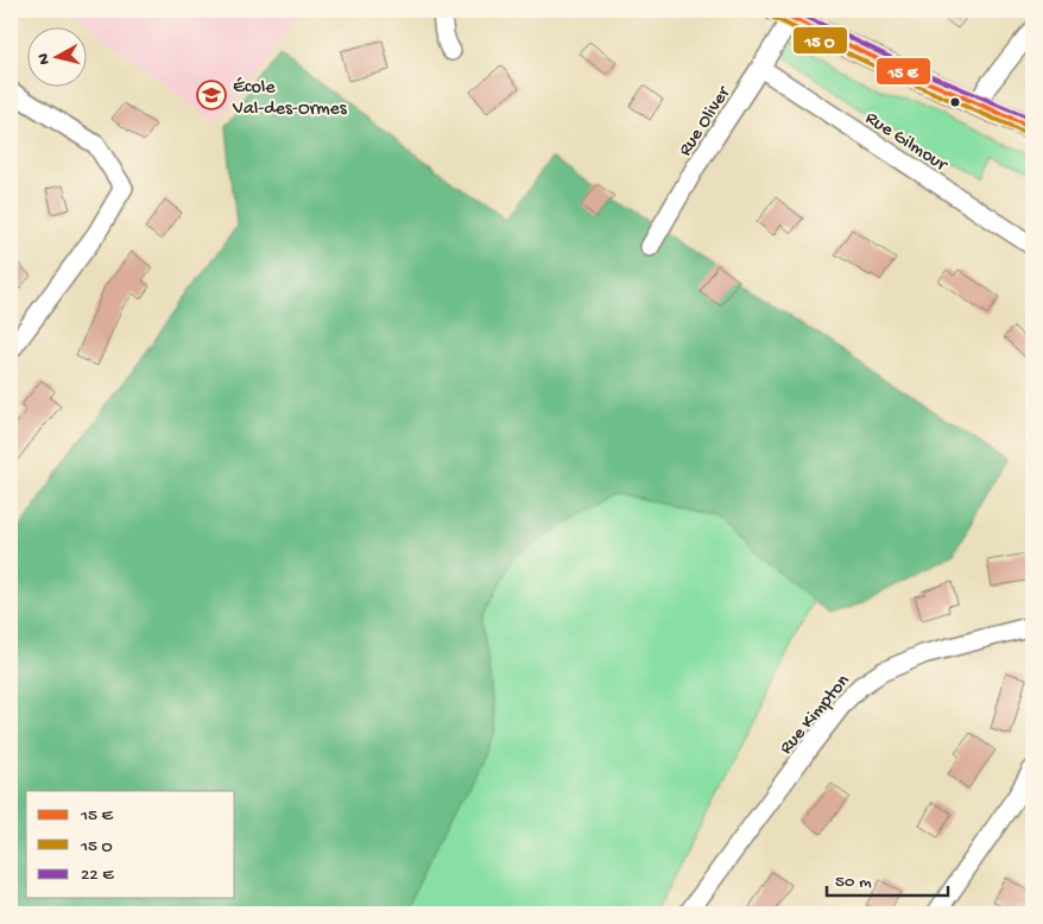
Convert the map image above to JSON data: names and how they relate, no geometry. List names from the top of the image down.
{
  "streets": {
    "street": ["Rue Oliver", "Rue Gilmour", "Rue Kimpton"]
  },
  "crossings": [
    ["Rue Oliver", "Rue Gilmour"]
  ],
  "places": {
    "school or university": ["École Val-des-Ormes"]
  },
  "legend": ["15 E", "15 O", "22 E"],
  "scale_bar": "50 m",
  "north": "left"
}
